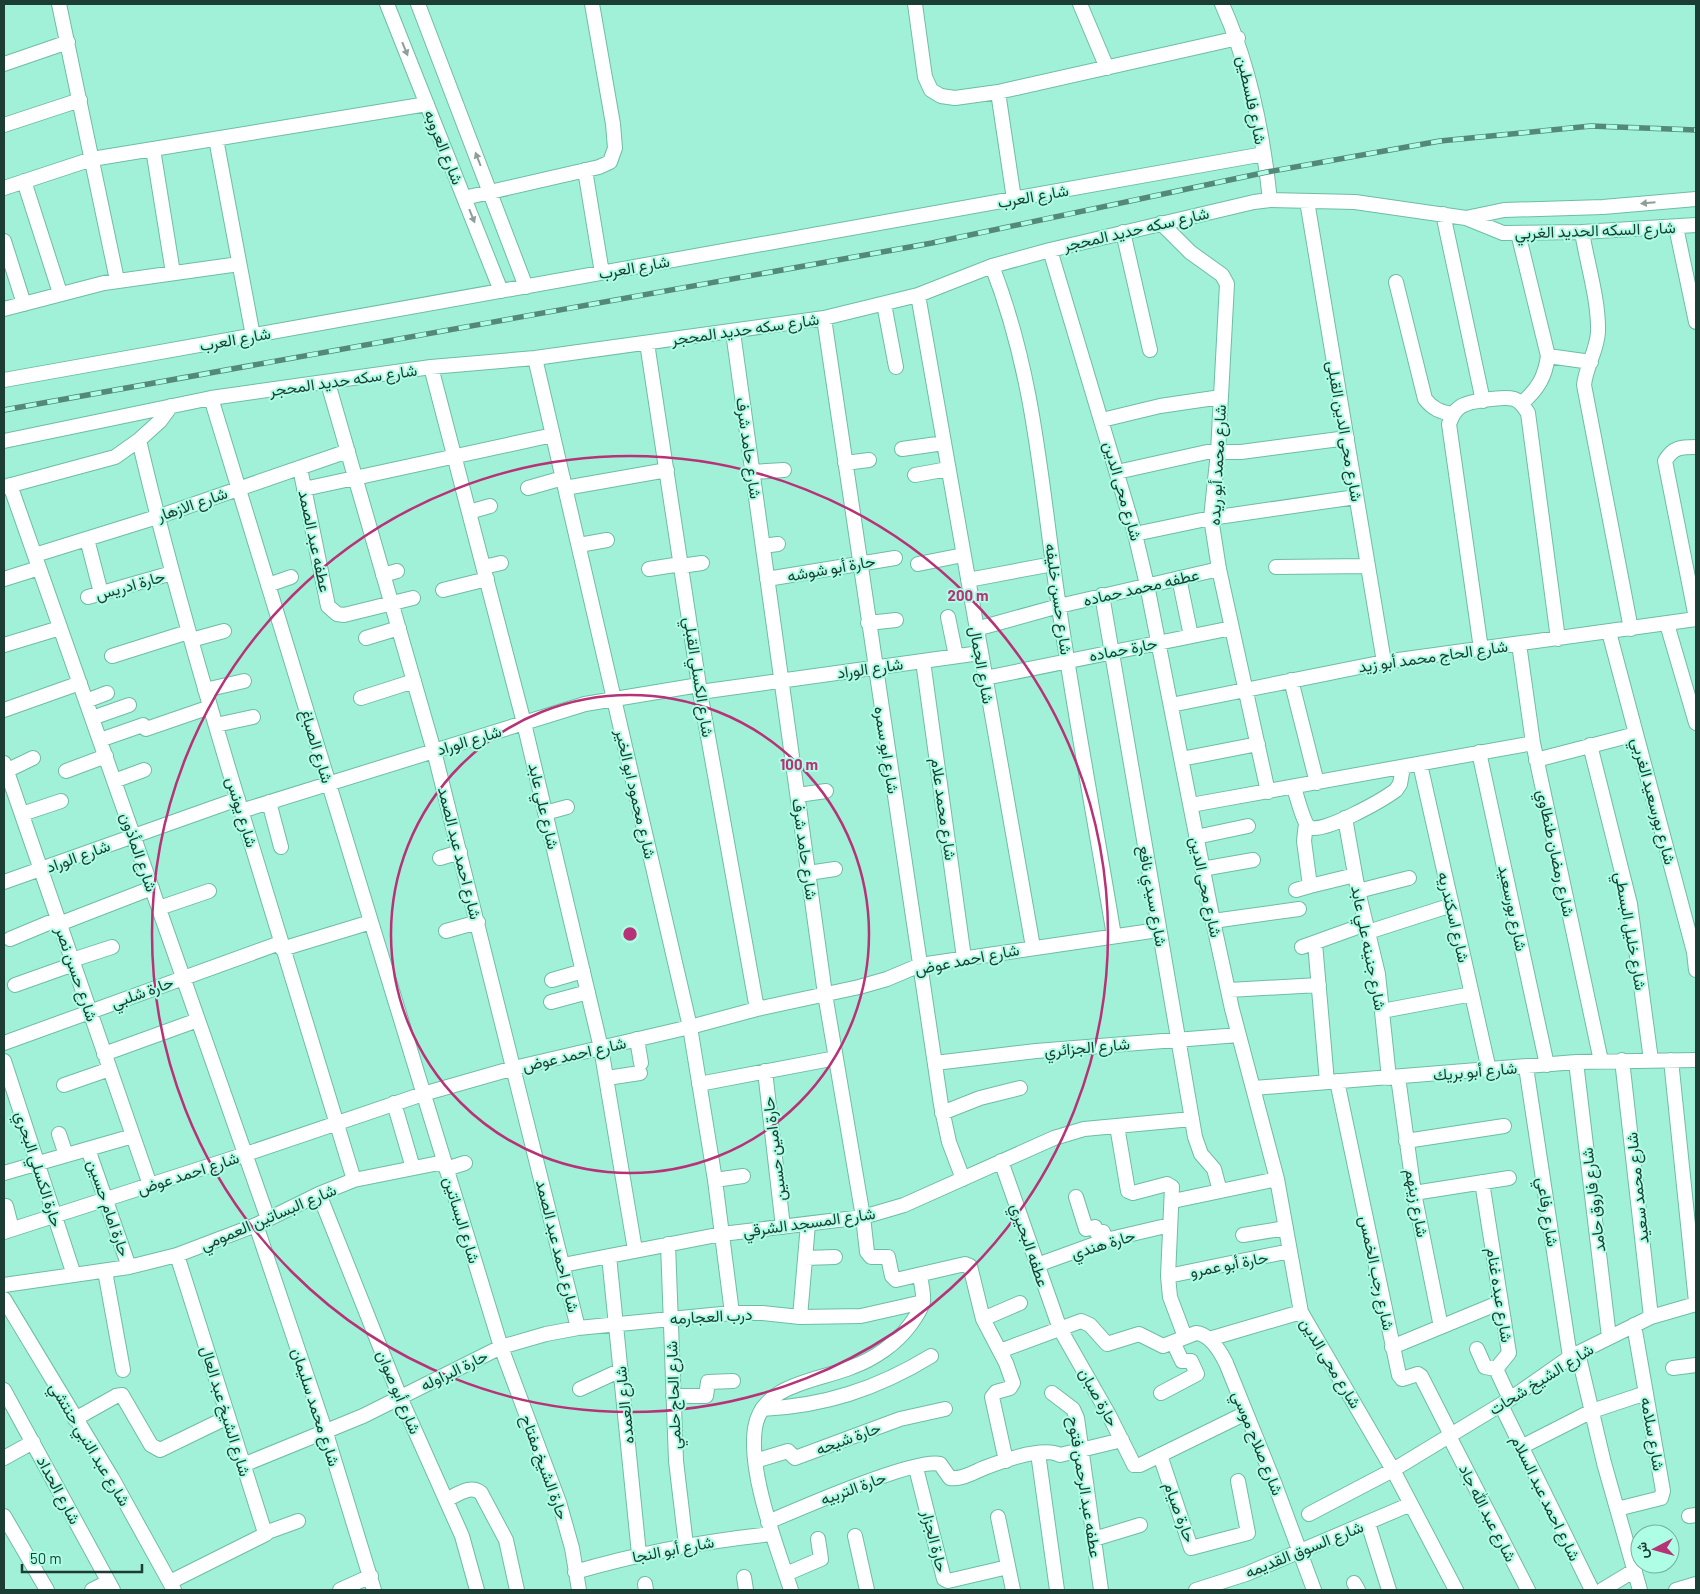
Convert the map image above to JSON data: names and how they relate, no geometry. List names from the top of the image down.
{
  "streets": {
    "street": [
      "شارع فلسطين",
      "شارع العروبه",
      "شارع العرب",
      "شارع سكه حديد المحجر",
      "شارع السكه الحديد الغربي",
      "شارع محى الدين القبلى",
      "شارع حامد شرف",
      "شارع محمد أبو ريده",
      "شارع محى الدين",
      "شارع الازهار",
      "عطفه عبد الصمد",
      "حارة أبو شوشه",
      "حارة ادريس",
      "عطفه محمد حماده",
      "شارع حسن خليفه",
      "حارة حماده",
      "شارع الحاج محمد أبو زيد",
      "شارع الجمال",
      "شارع الوراد",
      "شارع الكسلي القبلي",
      "شارع الصباغ",
      "شارع ابو سمره",
      "شارع محمود ابو الخير",
      "شارع بورسعيد الغربي",
      "شارع علي عابد",
      "شارع محمد علام",
      "شارع يونس",
      "شارع المأذون",
      "شارع احمد عبد الصمد",
      "شارع رمضان طنطاوي",
      "شارع سيدي نافع",
      "شارع بورسعيد",
      "شارع اسكندريه",
      "شارع خليل البسطي",
      "شارع جنينه علي عابد",
      "شارع احمد عوض",
      "شارع حسن نصر",
      "حارة شلبي",
      "شارع الجزائري",
      "شارع أبو بريك",
      "حارة امين حسين",
      "حارة الكسلي البحري",
      "شارع محمد سعيد",
      "شارع فاروق حامد",
      "شارع زينهم",
      "حارة امام حسين",
      "شارع رفاعي",
      "شارع البساتين العمومي",
      "شارع البساتين",
      "شارع المسجد الشرقي",
      "حارة هندي",
      "عطفه البحيري",
      "حارة أبو عمرو",
      "شارع رجب الخمس",
      "شارع عبده غنام",
      "درب العجارمه",
      "حارة البراوله",
      "شارع الشيخ شحات",
      "شارع أبو صوان",
      "شارع الحاج حلمي",
      "حارة صبان",
      "شارع العمده",
      "شارع محمد سليمان",
      "شارع الشيخ عبد العال",
      "شارع سلامه",
      "حارة شيحه",
      "شارع صلاح موسي",
      "شارع عبد النبي حنتشي",
      "حارة الشيخ مفتاح",
      "عطفه عبد الرحمن فتوح",
      "حارة التربيه",
      "شارع الحداد",
      "شارع احمد عبد السلام",
      "حارة صيام",
      "شارع عبد الله جاد",
      "حارة الجزار",
      "شارع أبو النجا",
      "شارع السوق القديمه"
    ]
  },
  "crossings": [
    ["شارع فلسطين", "شارع العرب"],
    ["شارع فلسطين", "شارع سكه حديد المحجر"],
    ["شارع العروبه", "شارع العرب"],
    ["شارع سكه حديد المحجر", "شارع السكه الحديد الغربي"],
    ["شارع سكه حديد المحجر", "شارع محى الدين القبلى"],
    ["شارع سكه حديد المحجر", "شارع حامد شرف"],
    ["شارع سكه حديد المحجر", "شارع محمد أبو ريده"],
    ["شارع سكه حديد المحجر", "شارع محى الدين"],
    ["شارع سكه حديد المحجر", "شارع حسن خليفه"],
    ["شارع سكه حديد المحجر", "شارع الجمال"],
    ["شارع سكه حديد المحجر", "شارع الكسلي القبلي"],
    ["شارع سكه حديد المحجر", "شارع الصباغ"],
    ["شارع سكه حديد المحجر", "شارع ابو سمره"],
    ["شارع سكه حديد المحجر", "شارع محمود ابو الخير"],
    ["شارع سكه حديد المحجر", "شارع علي عابد"],
    ["شارع سكه حديد المحجر", "شارع احمد عبد الصمد"],
    ["شارع السكه الحديد الغربي", "شارع محى الدين القبلى"],
    ["شارع محى الدين القبلى", "شارع الحاج محمد أبو زيد"],
    ["شارع حامد شرف", "حارة أبو شوشه"],
    ["شارع حامد شرف", "شارع الوراد"],
    ["شارع حامد شرف", "شارع احمد عوض"],
    ["شارع حامد شرف", "شارع المسجد الشرقي"],
    ["شارع محمد أبو ريده", "عطفه محمد حماده"],
    ["شارع محمد أبو ريده", "حارة حماده"],
    ["شارع محمد أبو ريده", "شارع الحاج محمد أبو زيد"],
    ["شارع محى الدين", "عطفه محمد حماده"],
    ["شارع محى الدين", "حارة حماده"],
    ["شارع محى الدين", "شارع الحاج محمد أبو زيد"],
    ["شارع محى الدين", "شارع الجزائري"],
    ["شارع محى الدين", "شارع أبو بريك"],
    ["شارع محى الدين", "حارة أبو عمرو"],
    ["شارع محى الدين", "شارع الشيخ شحات"],
    ["شارع محى الدين", "شارع السوق القديمه"],
    ["شارع الازهار", "عطفه عبد الصمد"],
    ["شارع الازهار", "شارع الصباغ"],
    ["شارع الازهار", "شارع يونس"],
    ["شارع الازهار", "شارع المأذون"],
    ["شارع الازهار", "شارع احمد عبد الصمد"],
    ["عطفه عبد الصمد", "شارع احمد عبد الصمد"],
    ["حارة أبو شوشه", "شارع ابو سمره"],
    ["حارة ادريس", "شارع يونس"],
    ["عطفه محمد حماده", "شارع حسن خليفه"],
    ["عطفه محمد حماده", "شارع الجمال"],
    ["عطفه محمد حماده", "شارع سيدي نافع"],
    ["شارع حسن خليفه", "حارة حماده"],
    ["شارع حسن خليفه", "شارع احمد عوض"],
    ["حارة حماده", "شارع الجمال"],
    ["حارة حماده", "شارع سيدي نافع"],
    ["شارع الحاج محمد أبو زيد", "شارع بورسعيد الغربي"],
    ["شارع الحاج محمد أبو زيد", "شارع رمضان طنطاوي"],
    ["شارع الجمال", "شارع الوراد"],
    ["شارع الجمال", "شارع احمد عوض"],
    ["شارع الوراد", "شارع الكسلي القبلي"],
    ["شارع الوراد", "شارع الصباغ"],
    ["شارع الوراد", "شارع ابو سمره"],
    ["شارع الوراد", "شارع محمود ابو الخير"],
    ["شارع الوراد", "شارع علي عابد"],
    ["شارع الوراد", "شارع محمد علام"],
    ["شارع الوراد", "شارع يونس"],
    ["شارع الوراد", "شارع المأذون"],
    ["شارع الوراد", "شارع احمد عبد الصمد"],
    ["شارع الوراد", "شارع حسن نصر"],
    ["شارع الكسلي القبلي", "شارع احمد عوض"],
    ["شارع الصباغ", "شارع احمد عوض"],
    ["شارع الصباغ", "حارة شلبي"],
    ["شارع الصباغ", "شارع البساتين"],
    ["شارع ابو سمره", "شارع احمد عوض"],
    ["شارع ابو سمره", "شارع الجزائري"],
    ["شارع ابو سمره", "شارع المسجد الشرقي"],
    ["شارع محمود ابو الخير", "شارع احمد عوض"],
    ["شارع محمود ابو الخير", "شارع المسجد الشرقي"],
    ["شارع محمود ابو الخير", "درب العجارمه"],
    ["شارع علي عابد", "شارع احمد عوض"],
    ["شارع علي عابد", "شارع المسجد الشرقي"],
    ["شارع محمد علام", "شارع احمد عوض"],
    ["شارع يونس", "شارع احمد عوض"],
    ["شارع يونس", "حارة شلبي"],
    ["شارع يونس", "شارع البساتين العمومي"],
    ["شارع المأذون", "شارع احمد عوض"],
    ["شارع المأذون", "حارة شلبي"],
    ["شارع المأذون", "شارع البساتين العمومي"],
    ["شارع المأذون", "شارع محمد سليمان"],
    ["شارع احمد عبد الصمد", "شارع احمد عوض"],
    ["شارع احمد عبد الصمد", "شارع المسجد الشرقي"],
    ["شارع احمد عبد الصمد", "درب العجارمه"],
    ["شارع رمضان طنطاوي", "شارع أبو بريك"],
    ["شارع سيدي نافع", "شارع احمد عوض"],
    ["شارع سيدي نافع", "شارع الجزائري"],
    ["شارع سيدي نافع", "شارع المسجد الشرقي"],
    ["شارع بورسعيد", "شارع أبو بريك"],
    ["شارع اسكندريه", "شارع أبو بريك"],
    ["شارع خليل البسطي", "شارع أبو بريك"],
    ["شارع جنينه علي عابد", "شارع أبو بريك"],
    ["شارع جنينه علي عابد", "شارع زينهم"],
    ["شارع جنينه علي عابد", "شارع رجب الخمس"],
    ["شارع احمد عوض", "شارع حسن نصر"],
    ["شارع احمد عوض", "حارة الكسلي البحري"],
    ["شارع احمد عوض", "حارة امام حسين"],
    ["شارع احمد عوض", "شارع البساتين"],
    ["شارع حسن نصر", "حارة شلبي"],
    ["شارع أبو بريك", "شارع محمد سعيد"],
    ["شارع أبو بريك", "شارع فاروق حامد"],
    ["شارع أبو بريك", "شارع زينهم"],
    ["شارع أبو بريك", "شارع رفاعي"],
    ["شارع أبو بريك", "شارع رجب الخمس"],
    ["حارة امين حسين", "شارع المسجد الشرقي"],
    ["حارة الكسلي البحري", "شارع البساتين العمومي"],
    ["شارع محمد سعيد", "شارع الشيخ شحات"],
    ["شارع فاروق حامد", "شارع الشيخ شحات"],
    ["حارة امام حسين", "شارع البساتين العمومي"],
    ["شارع رفاعي", "شارع الشيخ شحات"],
    ["شارع رفاعي", "شارع سلامه"],
    ["شارع البساتين العمومي", "شارع البساتين"],
    ["شارع البساتين العمومي", "شارع أبو صوان"],
    ["شارع البساتين العمومي", "شارع محمد سليمان"],
    ["شارع البساتين العمومي", "شارع الشيخ عبد العال"],
    ["شارع البساتين", "درب العجارمه"],
    ["شارع البساتين", "حارة البراوله"],
    ["شارع البساتين", "حارة الشيخ مفتاح"],
    ["شارع المسجد الشرقي", "عطفه البحيري"],
    ["شارع المسجد الشرقي", "شارع الحاج حلمي"],
    ["شارع المسجد الشرقي", "شارع العمده"],
    ["حارة هندي", "عطفه البحيري"],
    ["عطفه البحيري", "حارة صبان"],
    ["شارع رجب الخمس", "شارع الشيخ شحات"],
    ["شارع رجب الخمس", "شارع عبد الله جاد"],
    ["درب العجارمه", "حارة البراوله"],
    ["درب العجارمه", "شارع الحاج حلمي"],
    ["درب العجارمه", "شارع العمده"],
    ["درب العجارمه", "حارة الشيخ مفتاح"],
    ["حارة البراوله", "شارع أبو صوان"],
    ["حارة البراوله", "شارع محمد سليمان"],
    ["حارة البراوله", "شارع الشيخ عبد العال"],
    ["حارة البراوله", "حارة الشيخ مفتاح"],
    ["شارع الشيخ شحات", "شارع سلامه"],
    ["شارع الشيخ شحات", "شارع احمد عبد السلام"],
    ["شارع الشيخ شحات", "شارع عبد الله جاد"],
    ["شارع الحاج حلمي", "شارع أبو النجا"],
    ["حارة صبان", "حارة صيام"],
    ["شارع العمده", "شارع أبو النجا"],
    ["شارع صلاح موسي", "شارع السوق القديمه"],
    ["حارة الشيخ مفتاح", "شارع أبو النجا"],
    ["حارة التربيه", "حارة الجزار"],
    ["حارة التربيه", "شارع أبو النجا"]
  ],
  "scale_bar": "50 m",
  "north": "left",
  "rings": ["200 m", "100 m"]
}
